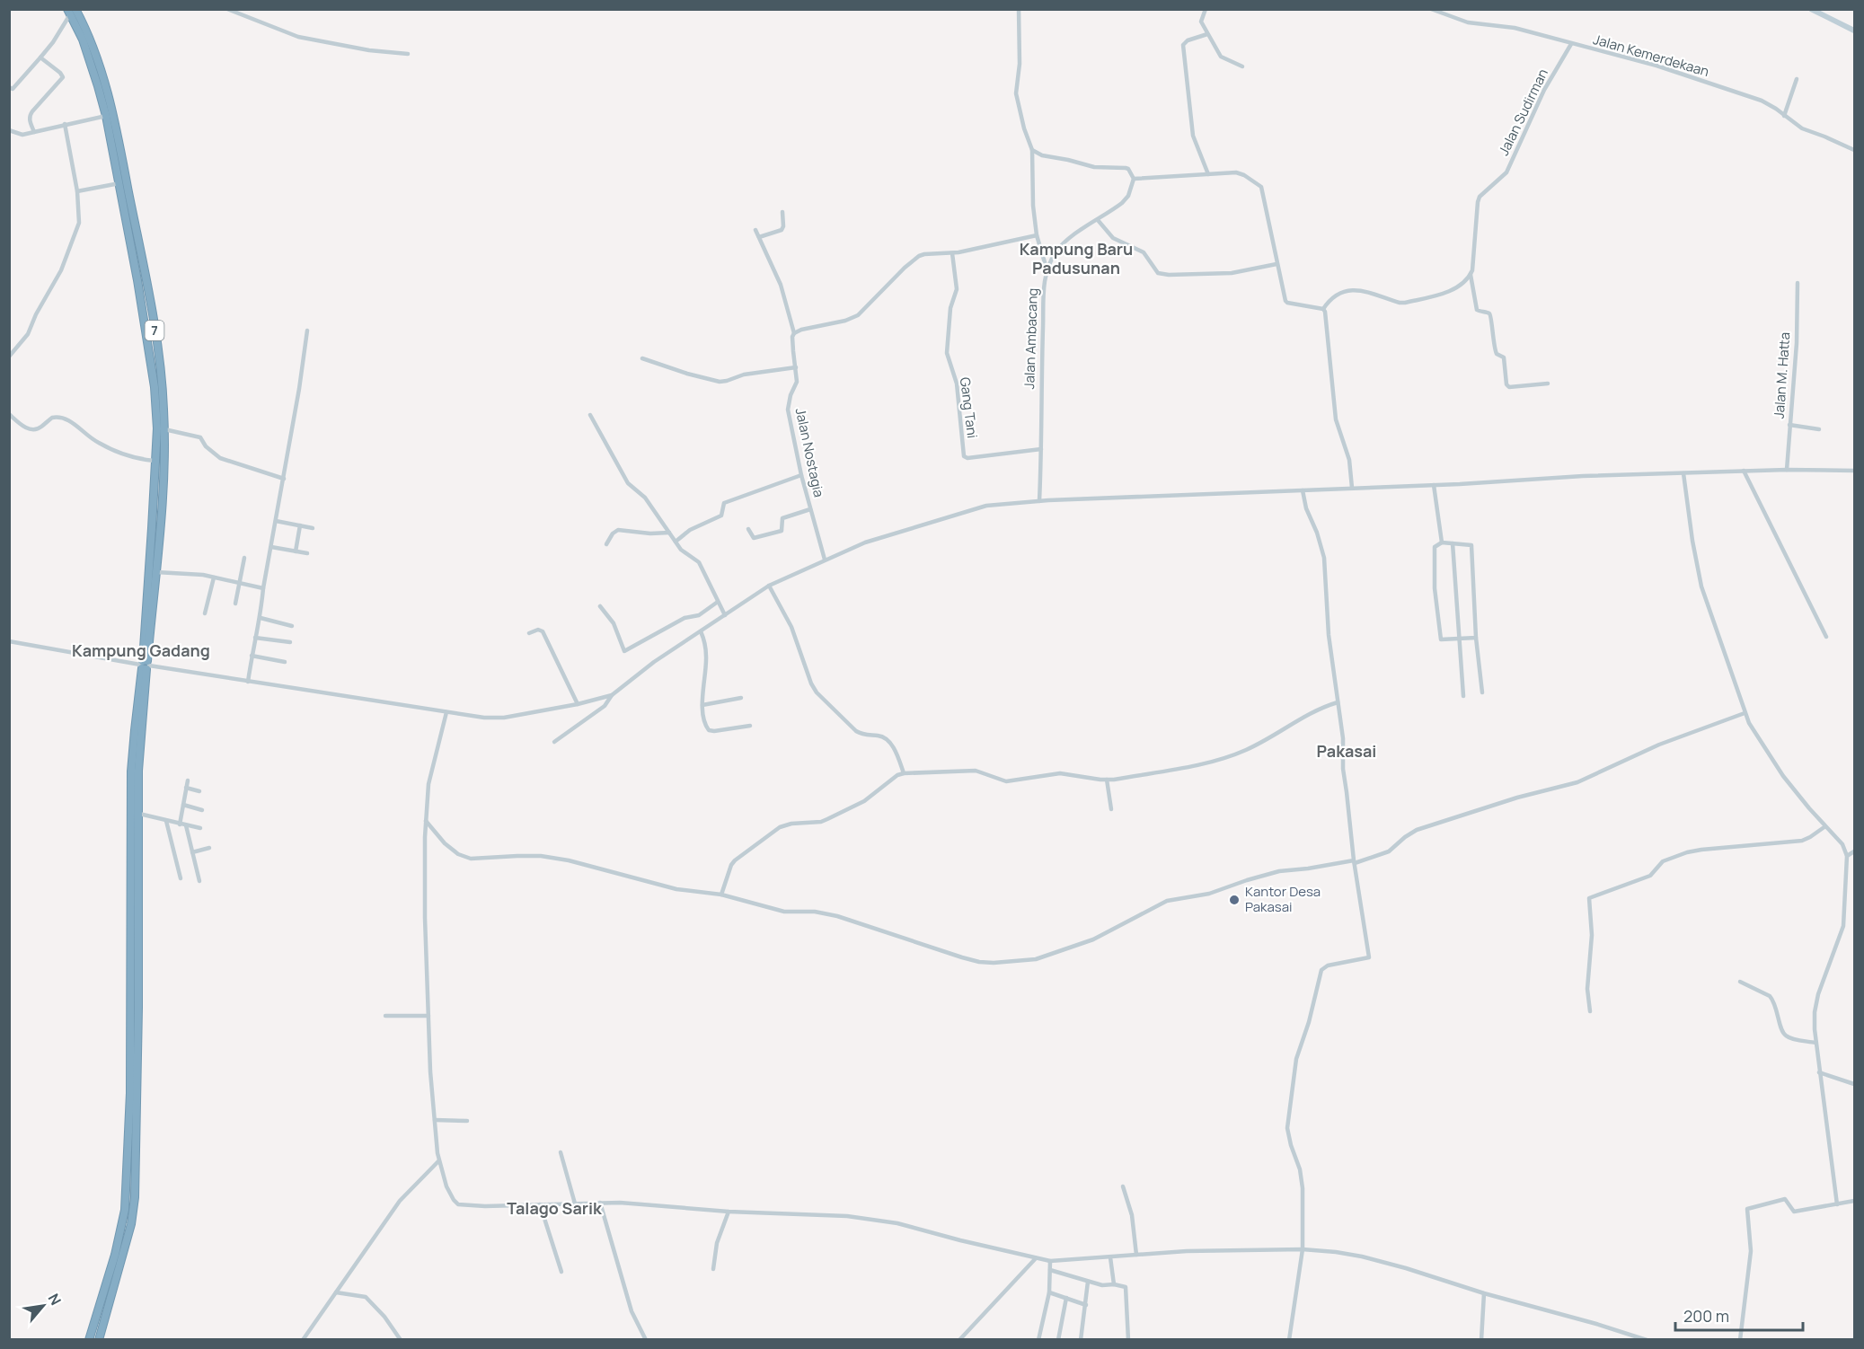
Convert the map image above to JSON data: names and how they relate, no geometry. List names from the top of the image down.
{
  "streets": {
    "highway": ["7"],
    "street": [
      "Jalan Kemerdekaan",
      "Jalan Sudirman",
      "Jalan Ambacang",
      "Jalan M. Hatta",
      "Gang Tani",
      "Jalan Nostagia"
    ]
  },
  "crossings": [
    ["Jalan Kemerdekaan", "Jalan Sudirman"],
    ["Jalan Ambacang", "Gang Tani"]
  ],
  "districts": [
    "Kampung Baru Padusunan",
    "Kampung Gadang",
    "Pakasai",
    "Talago Sarik"
  ],
  "places": ["Kantor Desa Pakasai"],
  "scale_bar": "200 m",
  "north": "top right"
}
